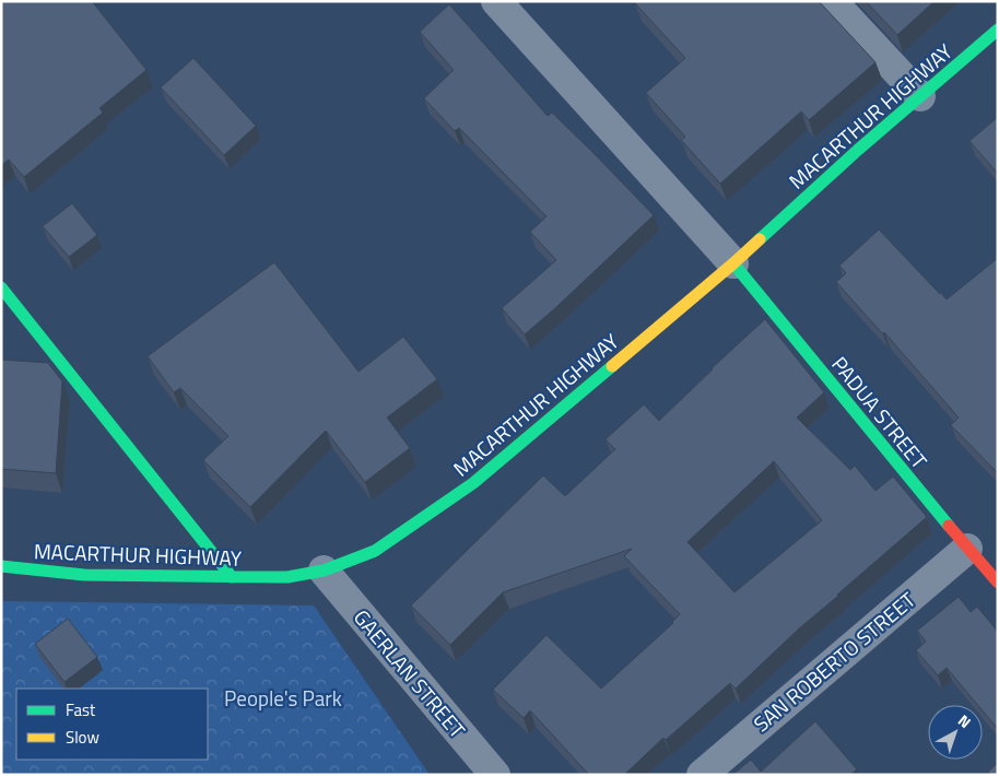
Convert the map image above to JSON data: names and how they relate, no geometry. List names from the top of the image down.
{
  "streets": {
    "main road": ["MACARTHUR HIGHWAY", "PADUA STREET"],
    "street": ["SAN ROBERTO STREET", "GAERLAN STREET"]
  },
  "crossings": [
    ["MACARTHUR HIGHWAY", "PADUA STREET"],
    ["MACARTHUR HIGHWAY", "GAERLAN STREET"],
    ["PADUA STREET", "SAN ROBERTO STREET"]
  ],
  "parks": ["People's Park"],
  "legend": ["Fast", "Slow"],
  "north": "top right"
}
